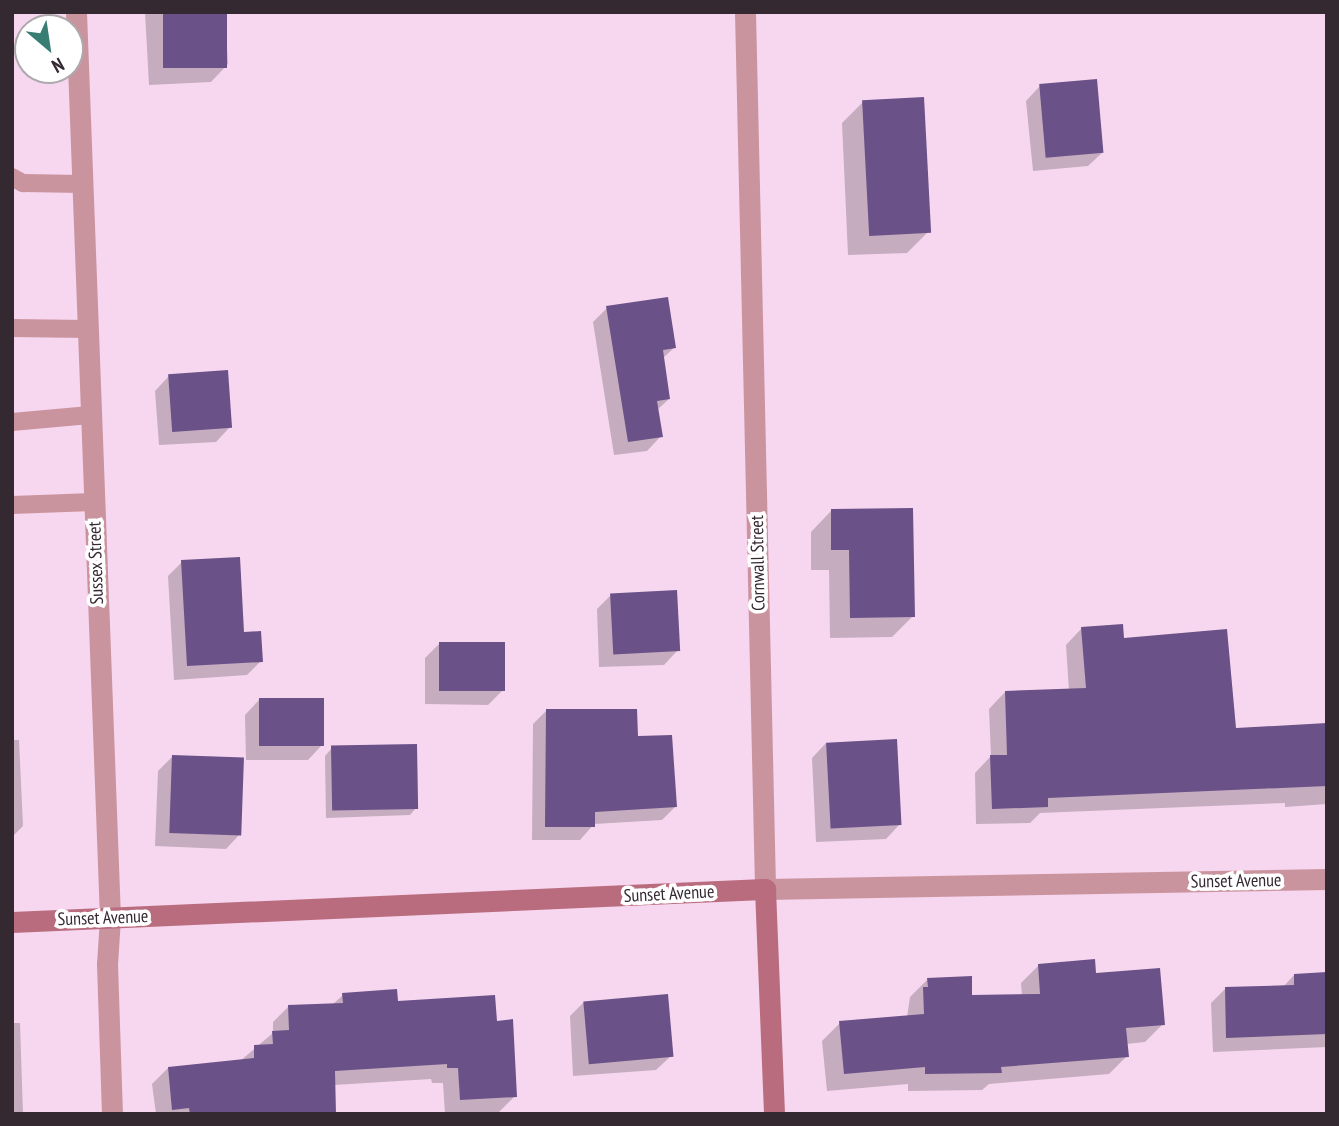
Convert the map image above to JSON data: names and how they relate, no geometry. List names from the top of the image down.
{
  "streets": {
    "main road": ["Cornwall Street", "Sunset Avenue"],
    "street": ["Sussex Street"]
  },
  "crossings": [
    ["Sussex Street", "Sunset Avenue"],
    ["Cornwall Street", "Sunset Avenue"]
  ],
  "north": "bottom right"
}
